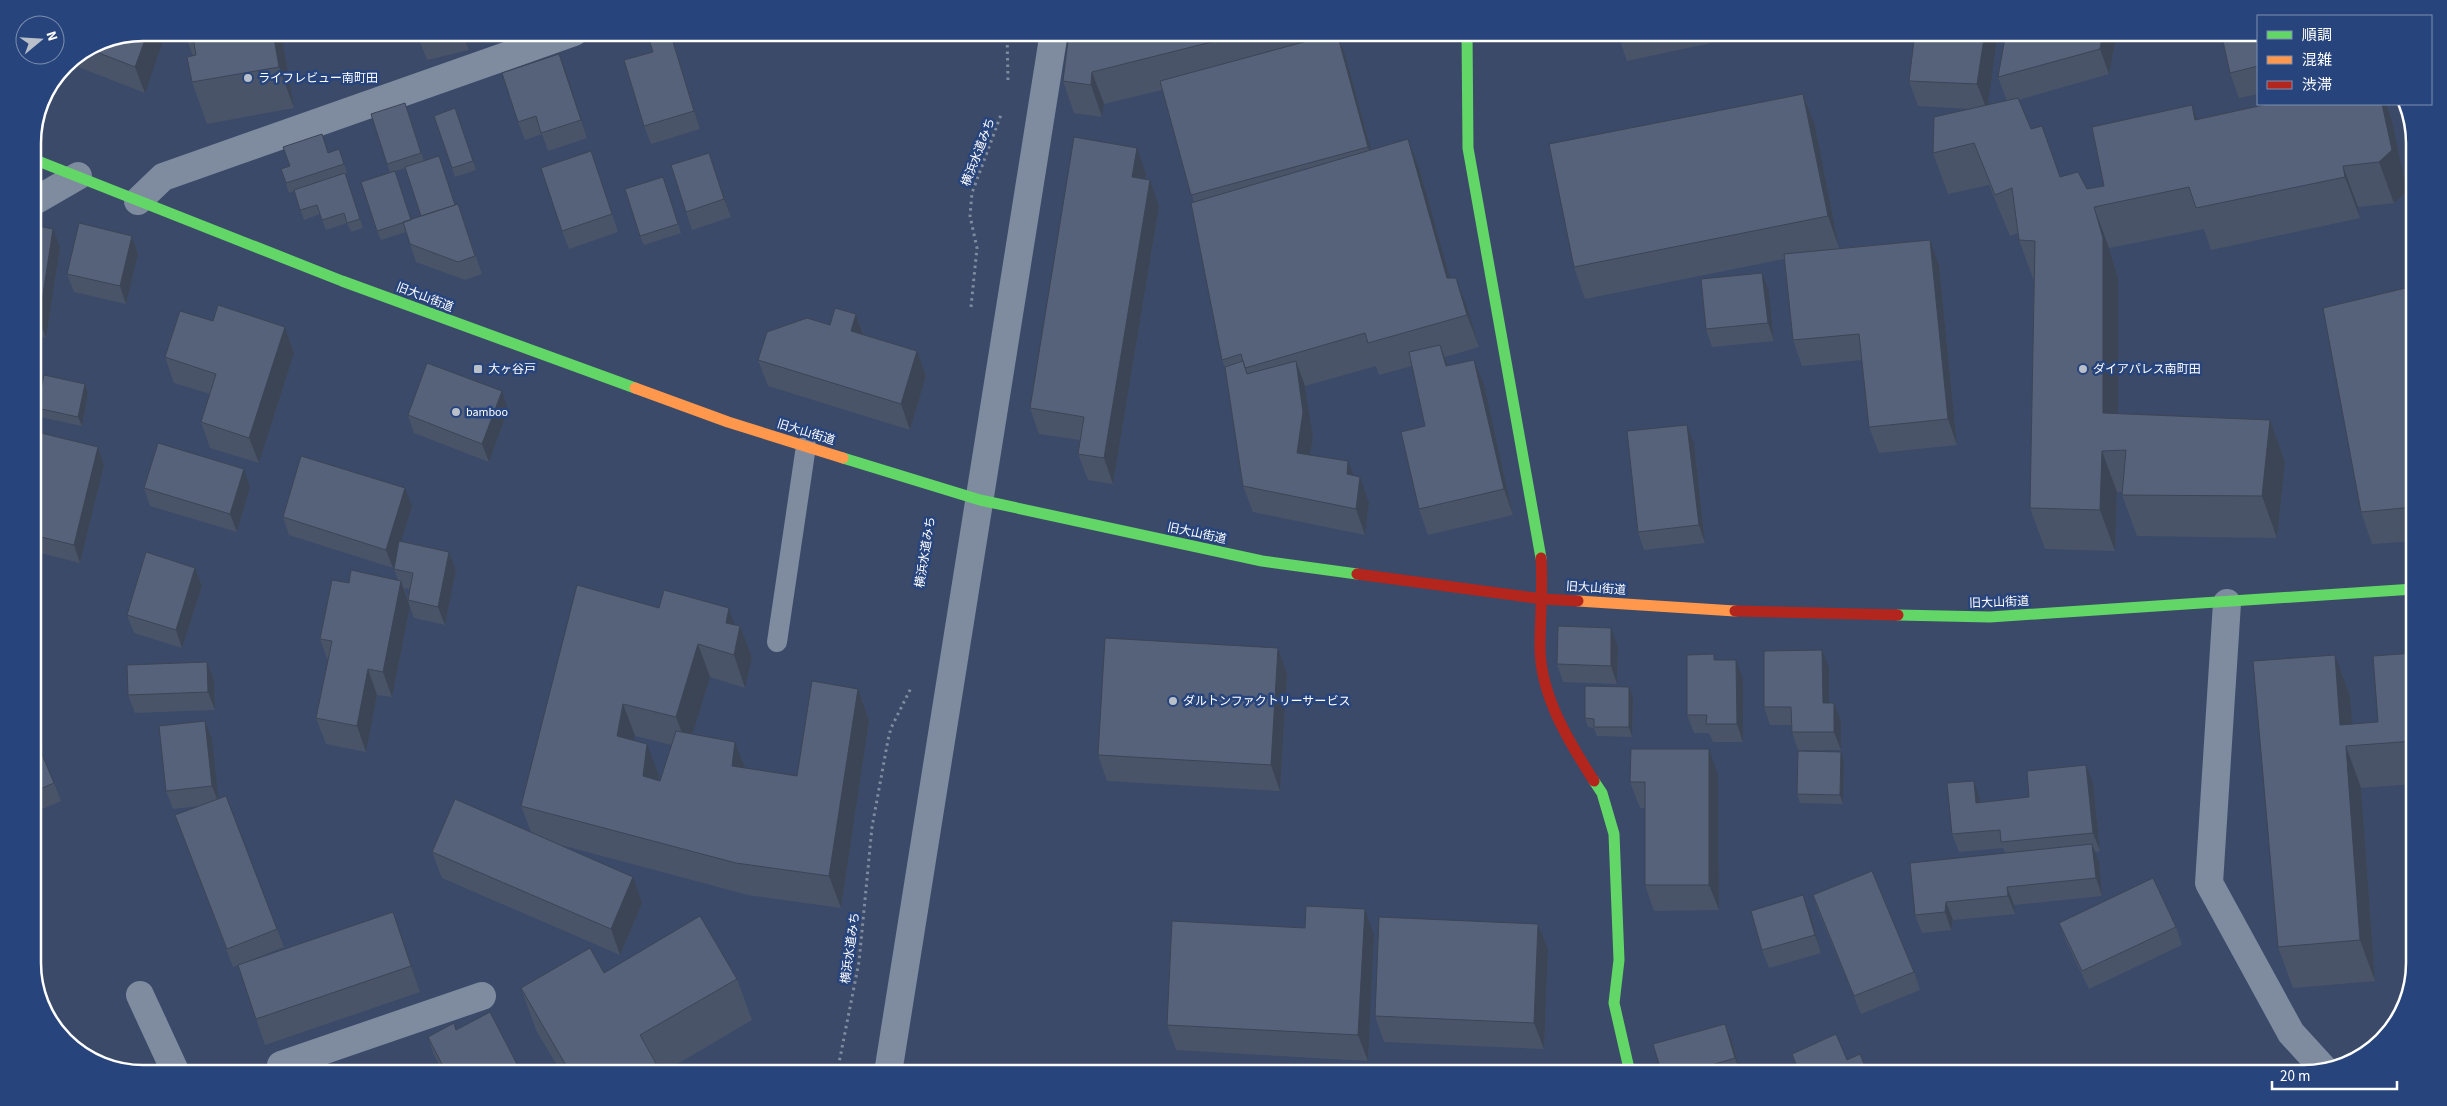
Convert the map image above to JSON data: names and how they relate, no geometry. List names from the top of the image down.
{
  "streets": {
    "street": ["旧大山街道"],
    "path": ["横浜水道みち"]
  },
  "places": {
    "other": [
      "ライフレビュー南町田",
      "ダイアパレス南町田",
      "bamboo",
      "ダルトンファクトリーサービス"
    ],
    "transit": ["大ヶ谷戸"]
  },
  "legend": ["順調", "混雑", "渋滞"],
  "scale_bar": "20 m",
  "north": "right"
}
